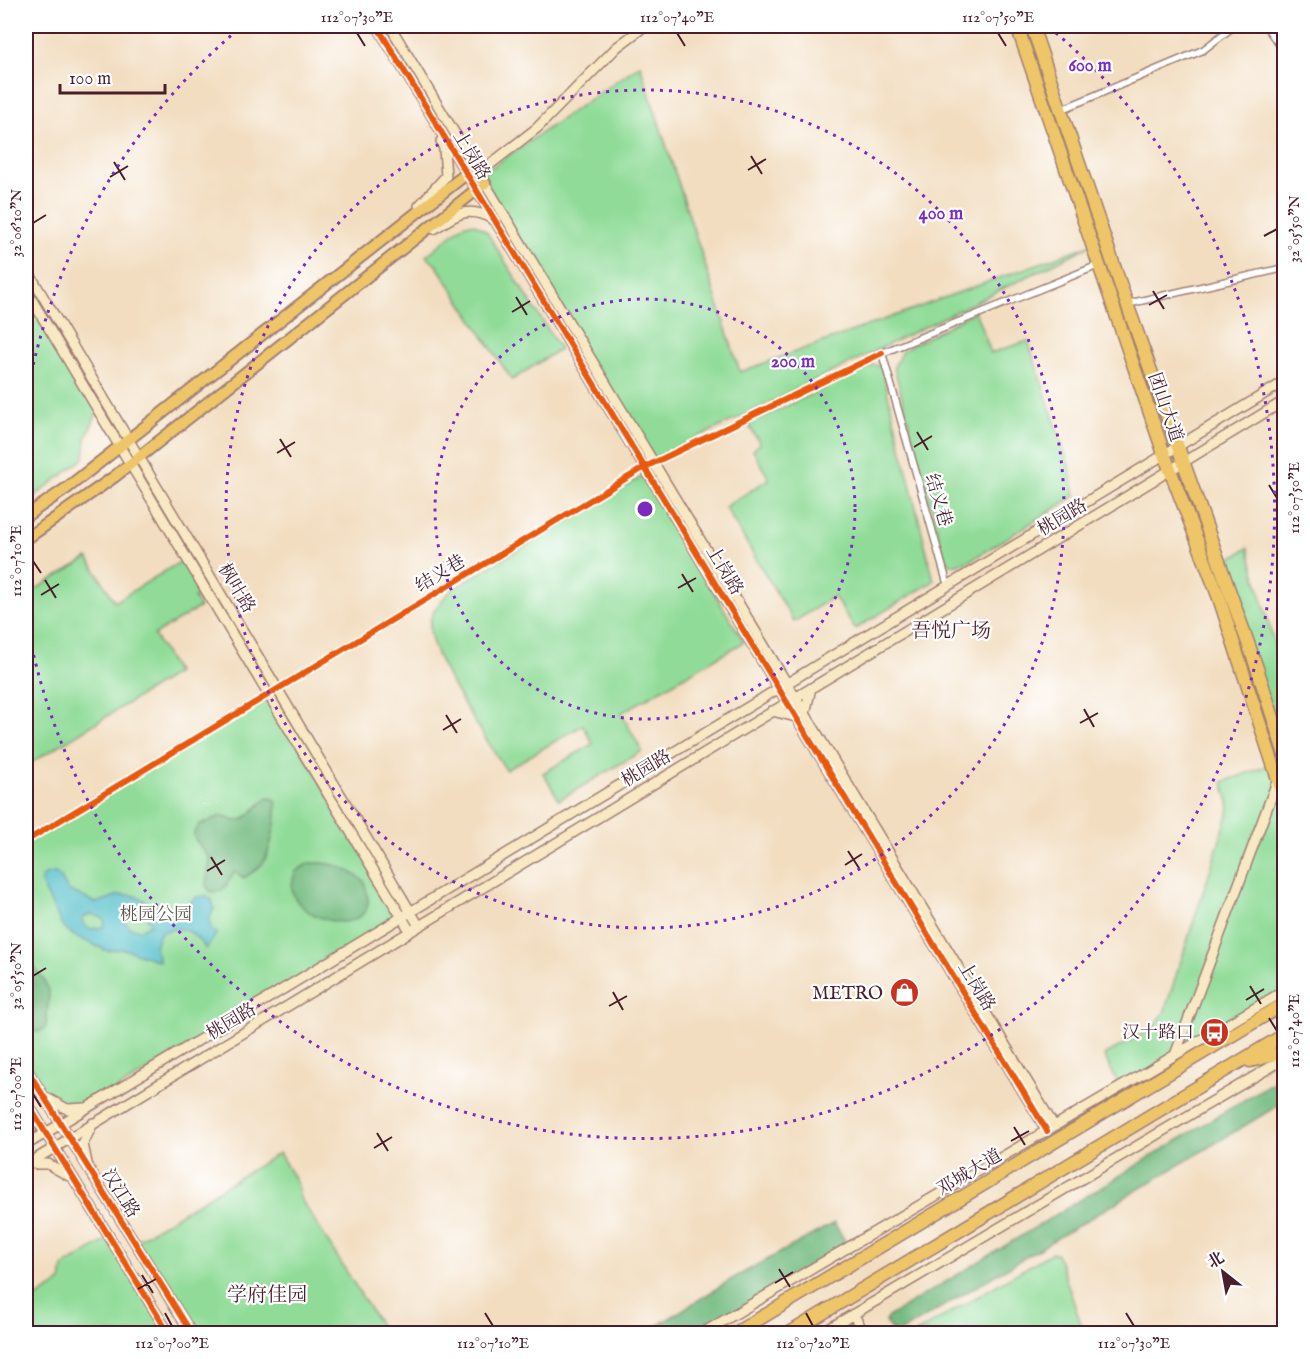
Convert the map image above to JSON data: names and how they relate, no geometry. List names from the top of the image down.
{
  "streets": {
    "highway": ["团山大道", "邓城大道"],
    "street": [
      "上岗路",
      "结义巷",
      "桃园路",
      "枫叶路",
      "汉江路"
    ]
  },
  "crossings": [
    ["上岗路", "结义巷"],
    ["上岗路", "桃园路"],
    ["团山大道", "结义巷"],
    ["团山大道", "桃园路"],
    ["结义巷", "桃园路"],
    ["结义巷", "枫叶路"],
    ["桃园路", "枫叶路"],
    ["桃园路", "汉江路"]
  ],
  "districts": ["吾悦广场", "学府佳园"],
  "parks": ["桃园公园"],
  "places": {
    "shop": ["METRO"],
    "bus stop": ["汉十路口"]
  },
  "scale_bar": "100 m",
  "north": "top left",
  "coordinates": [
    "112°07'30\"E",
    "112°07'40\"E",
    "112°07'50\"E",
    "32°06'10\"N",
    "32°05'50\"N",
    "112°07'10\"E",
    "112°07'00\"E",
    "112°07'20\"E"
  ],
  "rings": ["600 m", "400 m", "200 m"]
}
